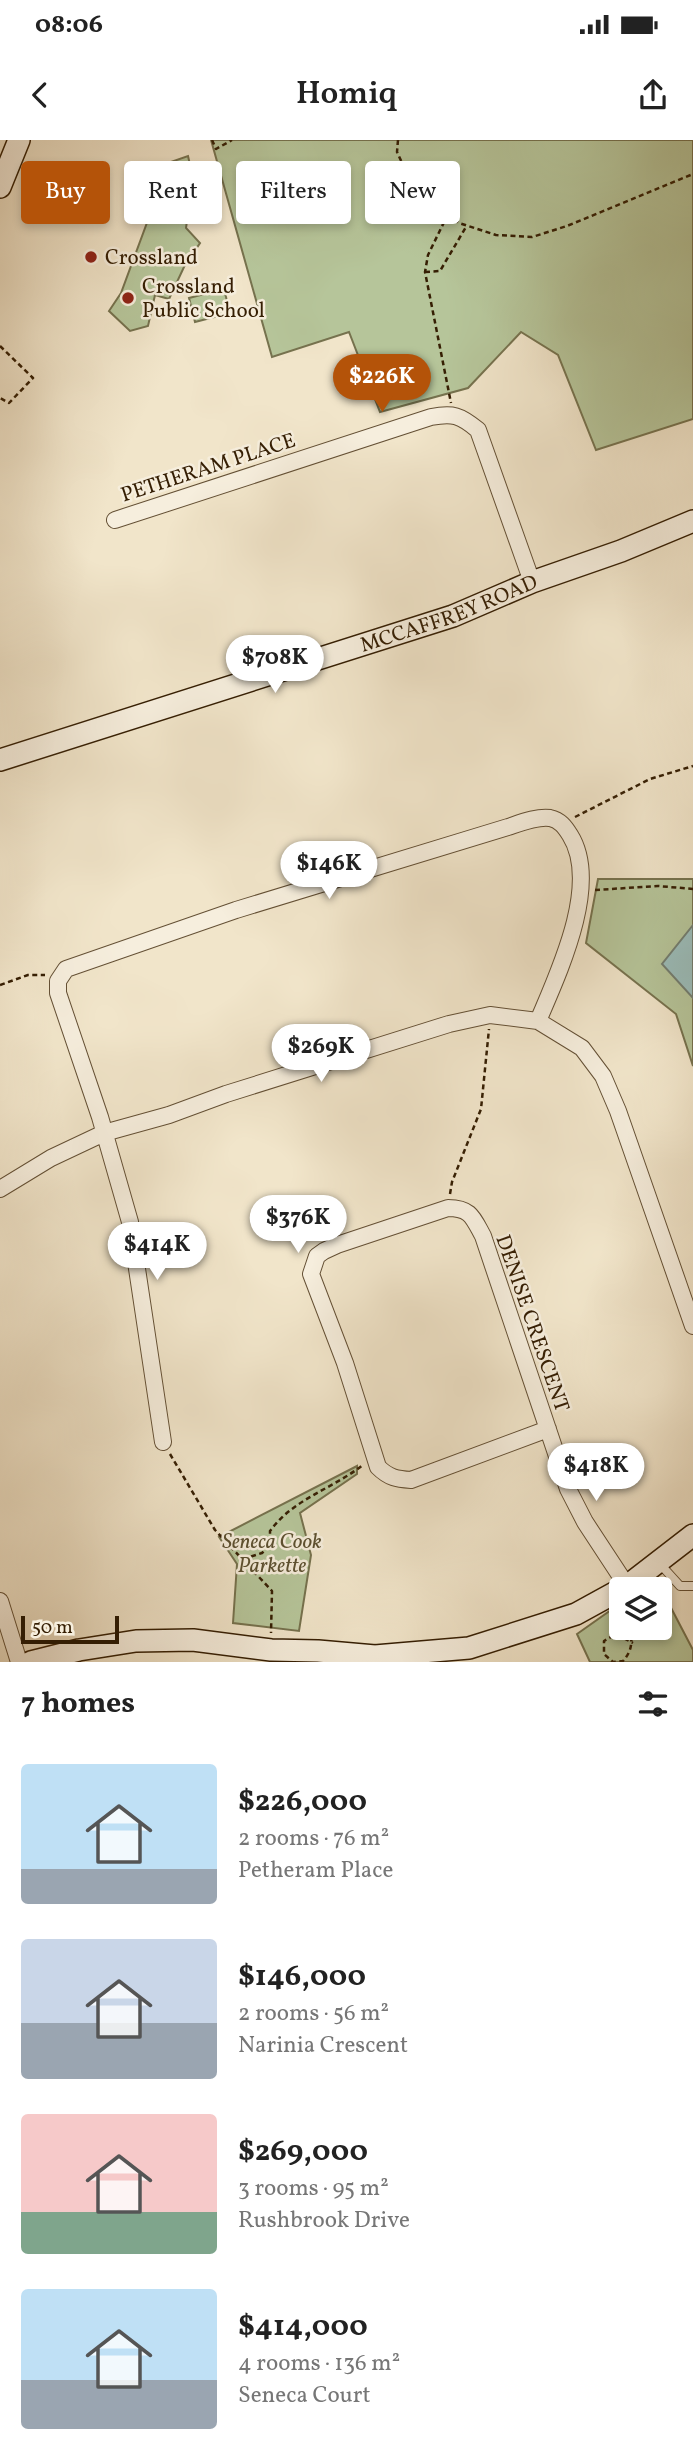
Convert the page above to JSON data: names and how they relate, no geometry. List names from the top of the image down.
{
  "streets": {
    "street": ["PETHERAM PLACE", "MCCAFFREY ROAD", "DENISE CRESCENT"]
  },
  "parks": ["Seneca Cook Parkette"],
  "places": ["Crossland", "Crossland Public School"],
  "scale_bar": "50 m",
  "page": {
    "status": "08:06",
    "header": "Homiq",
    "chip": [
      "Buy",
      "Rent",
      "Filters",
      "New"
    ],
    "price": [
      "$226K",
      "$708K",
      "$146K",
      "$269K",
      "$376K",
      "$414K",
      "$418K"
    ],
    "scale": "50 m",
    "heading": "7 homes",
    "list": [
      {
        "name": "$226,000",
        "note": "2 rooms · 76 m² · Petheram Place"
      },
      {
        "name": "$146,000",
        "note": "2 rooms · 56 m² · Narinia Crescent"
      },
      {
        "name": "$269,000",
        "note": "3 rooms · 95 m² · Rushbrook Drive"
      },
      {
        "name": "$414,000",
        "note": "4 rooms · 136 m² · Seneca Court"
      }
    ]
  }
}
